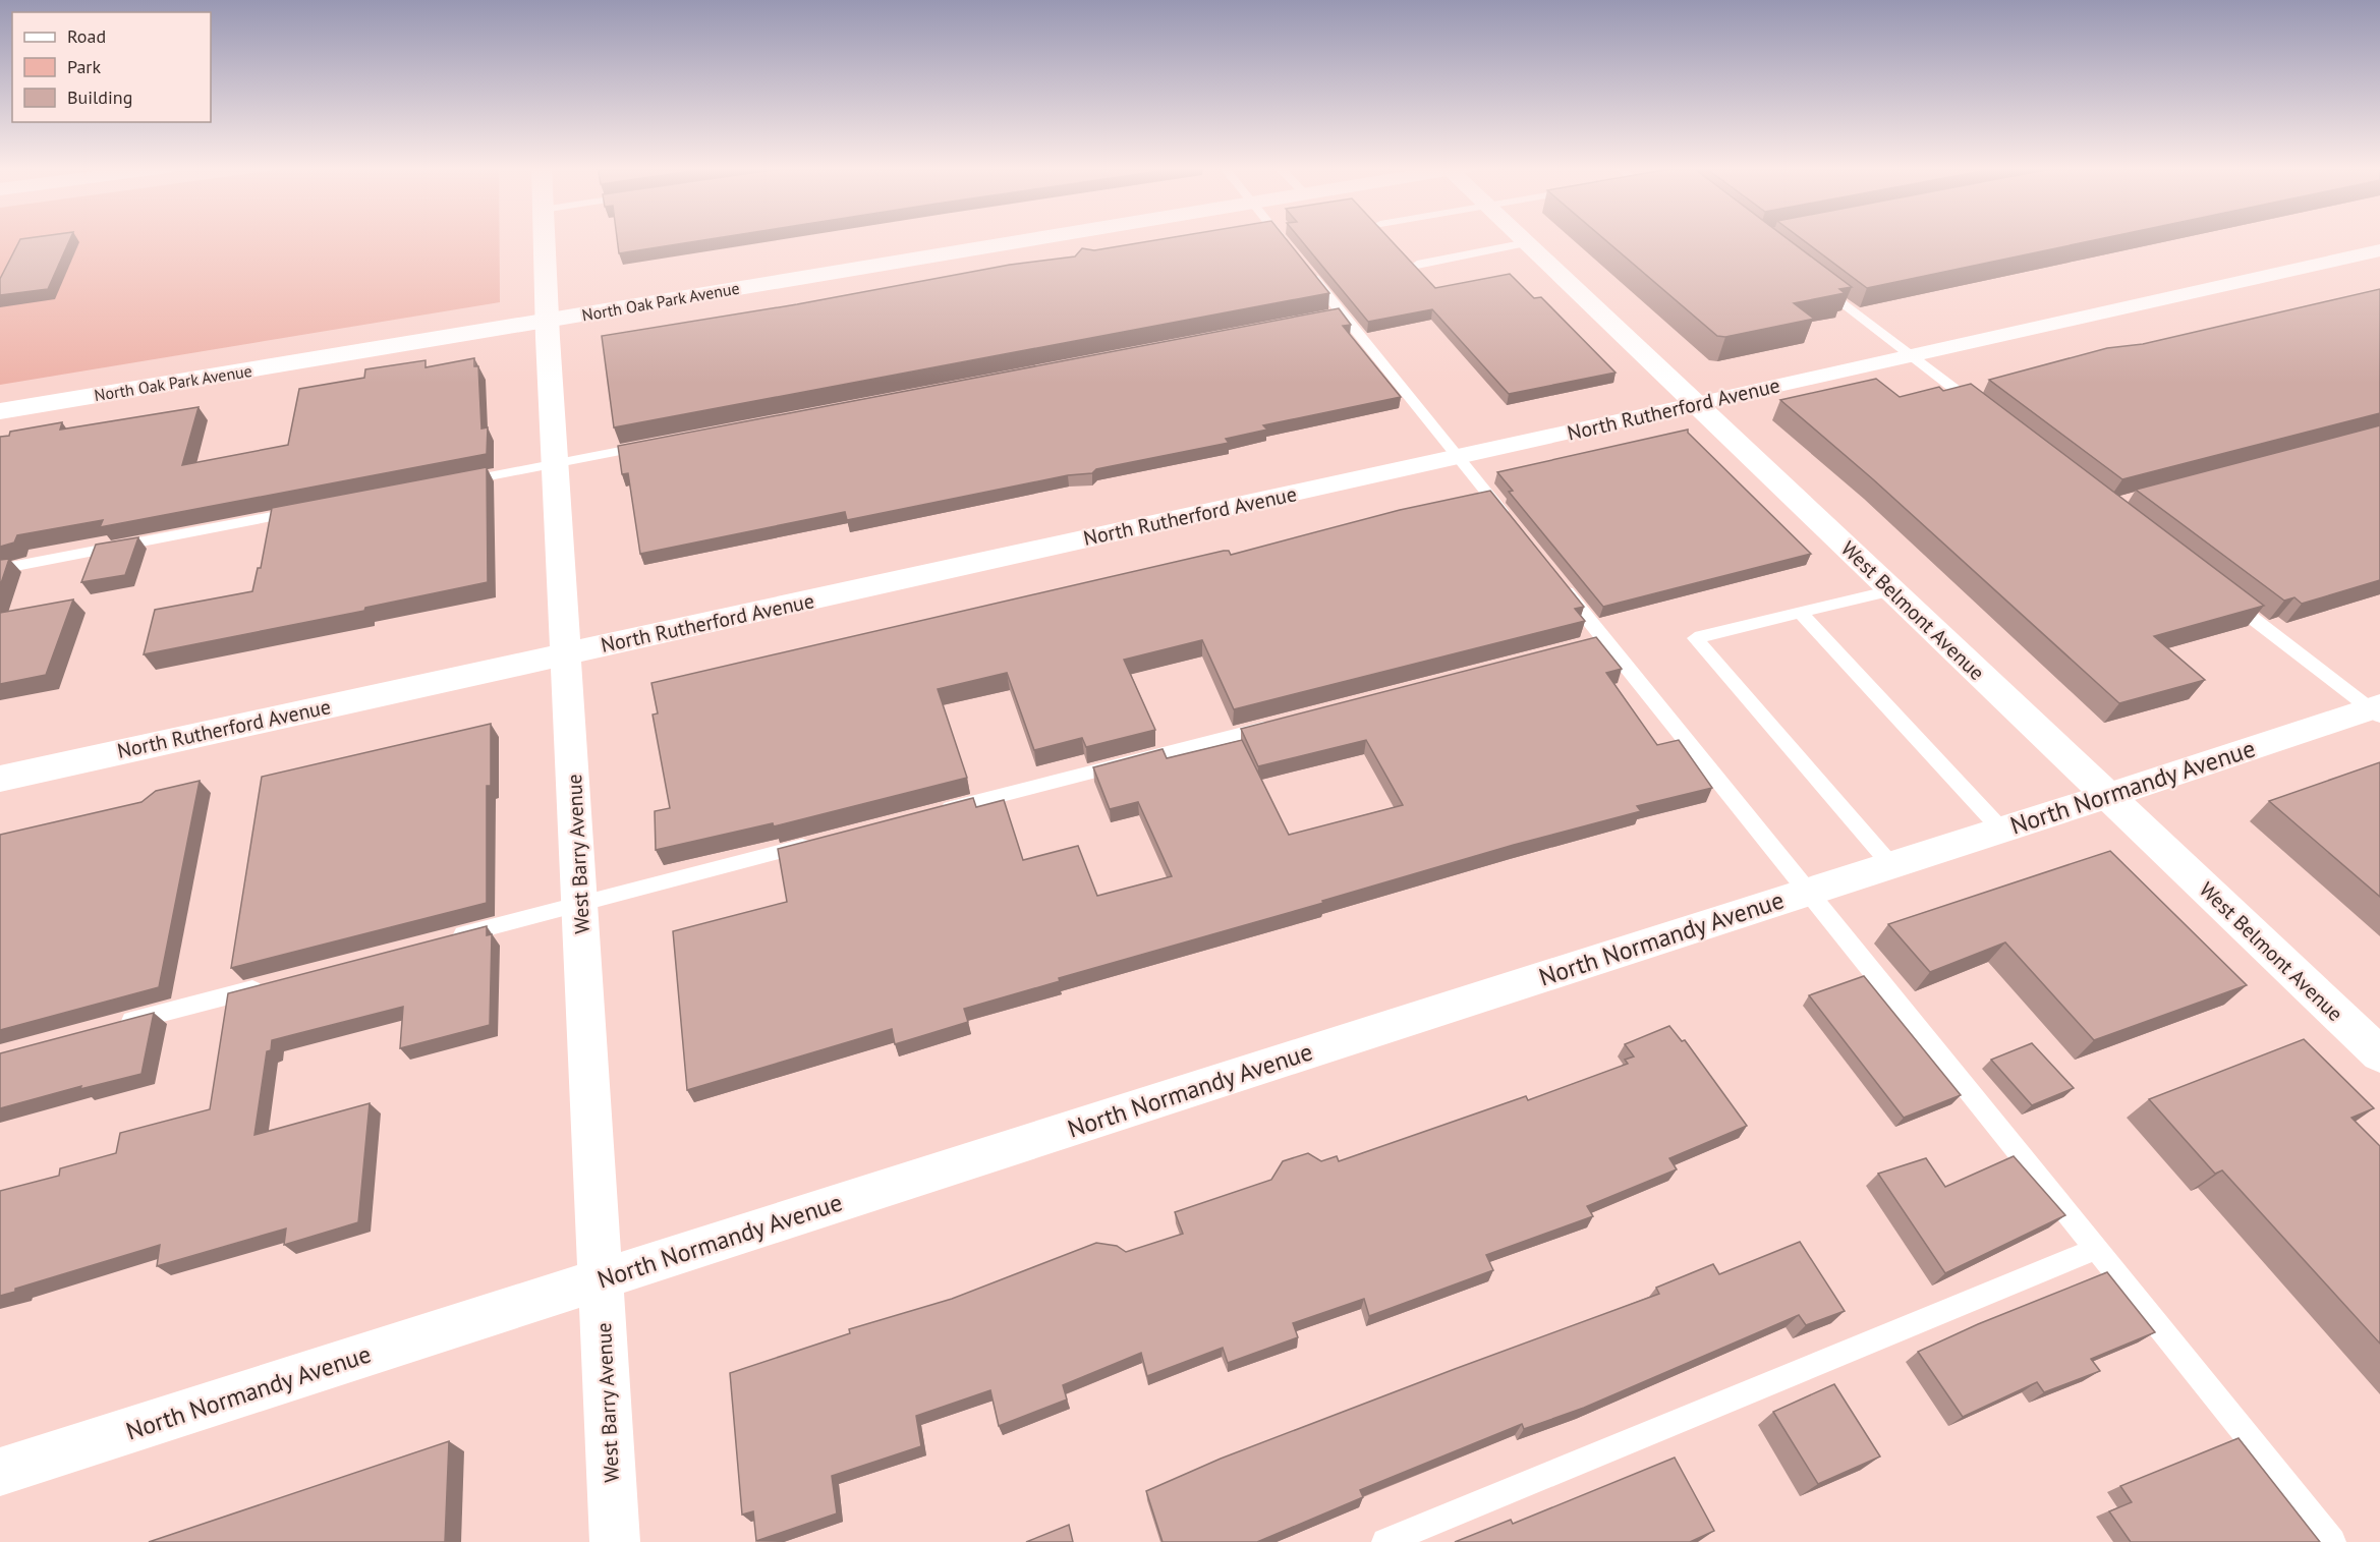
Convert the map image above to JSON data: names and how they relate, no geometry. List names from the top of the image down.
{
  "streets": {
    "street": [
      "North Oak Park Avenue",
      "North Rutherford Avenue",
      "West Belmont Avenue",
      "North Normandy Avenue",
      "West Barry Avenue"
    ]
  },
  "crossings": [
    ["North Oak Park Avenue", "West Barry Avenue"],
    ["North Rutherford Avenue", "West Belmont Avenue"],
    ["North Rutherford Avenue", "West Barry Avenue"],
    ["West Belmont Avenue", "North Normandy Avenue"],
    ["North Normandy Avenue", "West Barry Avenue"]
  ],
  "legend": ["Road", "Park", "Building"]
}
